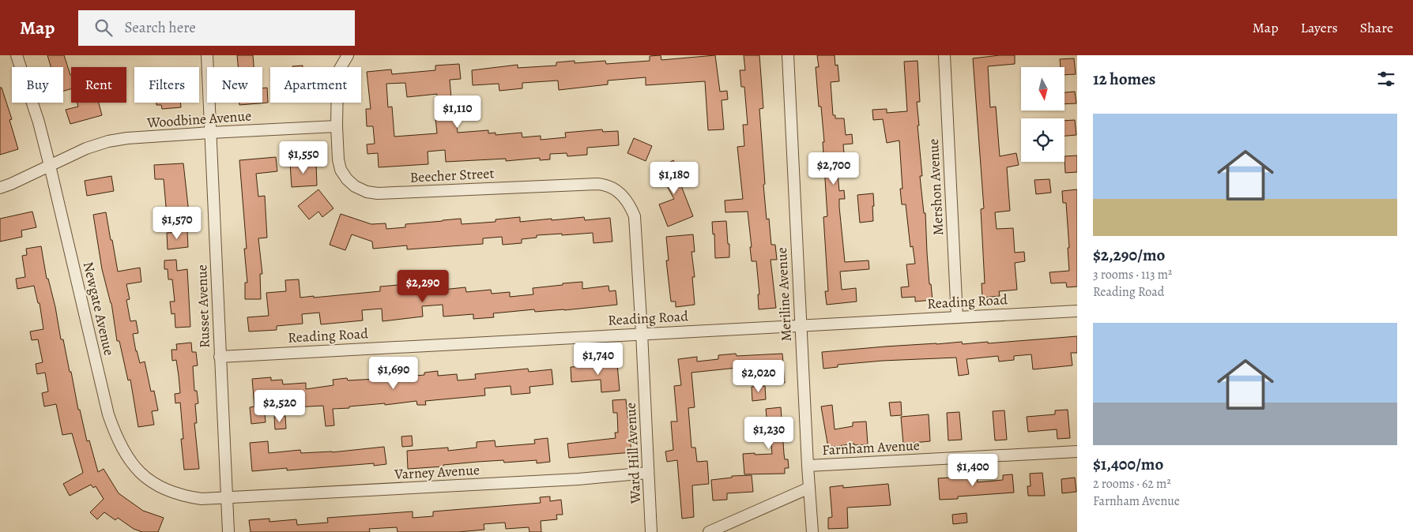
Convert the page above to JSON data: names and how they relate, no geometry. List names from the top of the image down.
{
  "streets": {
    "street": [
      "Woodbine Avenue",
      "Beecher Street",
      "Mershon Avenue",
      "Meriline Avenue",
      "Reading Road",
      "Russet Avenue",
      "Newgate Avenue",
      "Farnham Avenue",
      "Ward Hill Avenue",
      "Varney Avenue"
    ]
  },
  "crossings": [
    ["Woodbine Avenue", "Beecher Street"],
    ["Woodbine Avenue", "Russet Avenue"],
    ["Woodbine Avenue", "Newgate Avenue"],
    ["Beecher Street", "Ward Hill Avenue"],
    ["Mershon Avenue", "Reading Road"],
    ["Meriline Avenue", "Reading Road"],
    ["Meriline Avenue", "Farnham Avenue"],
    ["Reading Road", "Russet Avenue"],
    ["Reading Road", "Ward Hill Avenue"],
    ["Russet Avenue", "Newgate Avenue"],
    ["Russet Avenue", "Varney Avenue"],
    ["Newgate Avenue", "Varney Avenue"],
    ["Ward Hill Avenue", "Varney Avenue"]
  ],
  "north": "bottom",
  "page": {
    "header": "Map",
    "search": "Search here",
    "nav": ["Map", "Layers", "Share"],
    "heading": "12 homes",
    "chip": [
      "Buy",
      "Rent",
      "Filters",
      "New",
      "Apartment"
    ],
    "price": [
      "$1,110",
      "$1,550",
      "$2,700",
      "$1,180",
      "$1,570",
      "$2,290",
      "$1,740",
      "$1,690",
      "$2,020",
      "$2,520",
      "$1,230",
      "$1,400"
    ],
    "list": [
      {
        "name": "$2,290/mo",
        "note": "3 rooms · 113 m² · Reading Road"
      },
      {
        "name": "$1,400/mo",
        "note": "2 rooms · 62 m² · Farnham Avenue"
      }
    ]
  }
}
